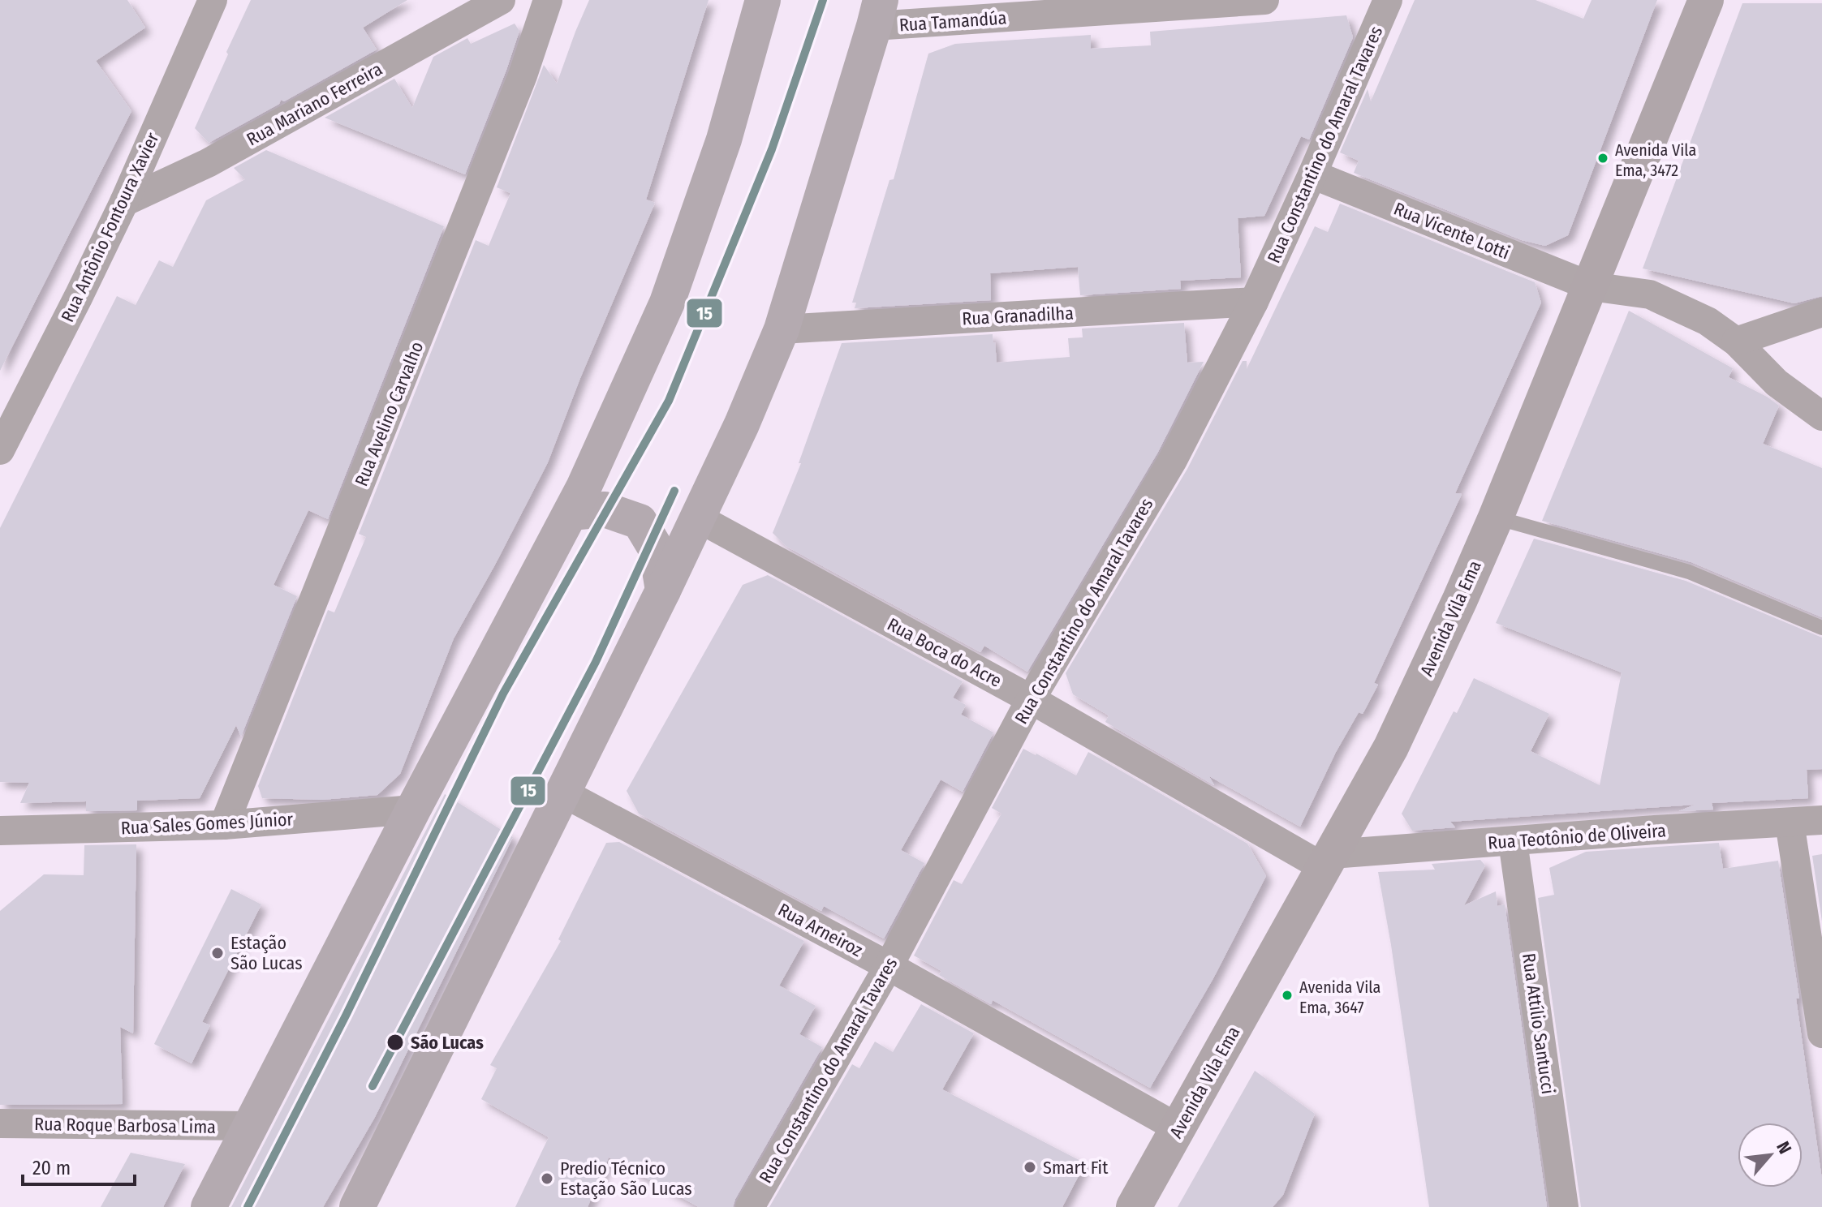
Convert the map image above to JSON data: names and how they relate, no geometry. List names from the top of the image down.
{
  "streets": {
    "main road": ["Avenida Vila Ema"],
    "street": [
      "Rua Tamandúa",
      "Rua Mariano Ferreira",
      "Rua Constantino do Amaral Tavares",
      "Rua Antônio Fontoura Xavier",
      "Rua Vicente Lotti",
      "Rua Granadilha",
      "Rua Avelino Carvalho",
      "Rua Boca do Acre",
      "Rua Sales Gomes Júnior",
      "Rua Teotônio de Oliveira",
      "Rua Arneiroz",
      "Rua Attílio Santucci",
      "Rua Roque Barbosa Lima"
    ]
  },
  "crossings": [
    ["Rua Mariano Ferreira", "Rua Antônio Fontoura Xavier"],
    ["Rua Constantino do Amaral Tavares", "Rua Vicente Lotti"],
    ["Rua Constantino do Amaral Tavares", "Rua Granadilha"],
    ["Rua Constantino do Amaral Tavares", "Rua Boca do Acre"],
    ["Rua Constantino do Amaral Tavares", "Rua Arneiroz"],
    ["Rua Vicente Lotti", "Avenida Vila Ema"],
    ["Rua Avelino Carvalho", "Rua Sales Gomes Júnior"],
    ["Avenida Vila Ema", "Rua Boca do Acre"],
    ["Avenida Vila Ema", "Rua Teotônio de Oliveira"],
    ["Avenida Vila Ema", "Rua Arneiroz"],
    ["Rua Boca do Acre", "Rua Teotônio de Oliveira"],
    ["Rua Teotônio de Oliveira", "Rua Attílio Santucci"]
  ],
  "places": [
    "Avenida Vila Ema, 3472",
    "Estação São Lucas",
    "Avenida Vila Ema, 3647",
    "São Lucas",
    "Smart Fit",
    "Predio Técnico Estação São Lucas"
  ],
  "lines": ["transit line 15"],
  "scale_bar": "20 m",
  "north": "top right"
}
